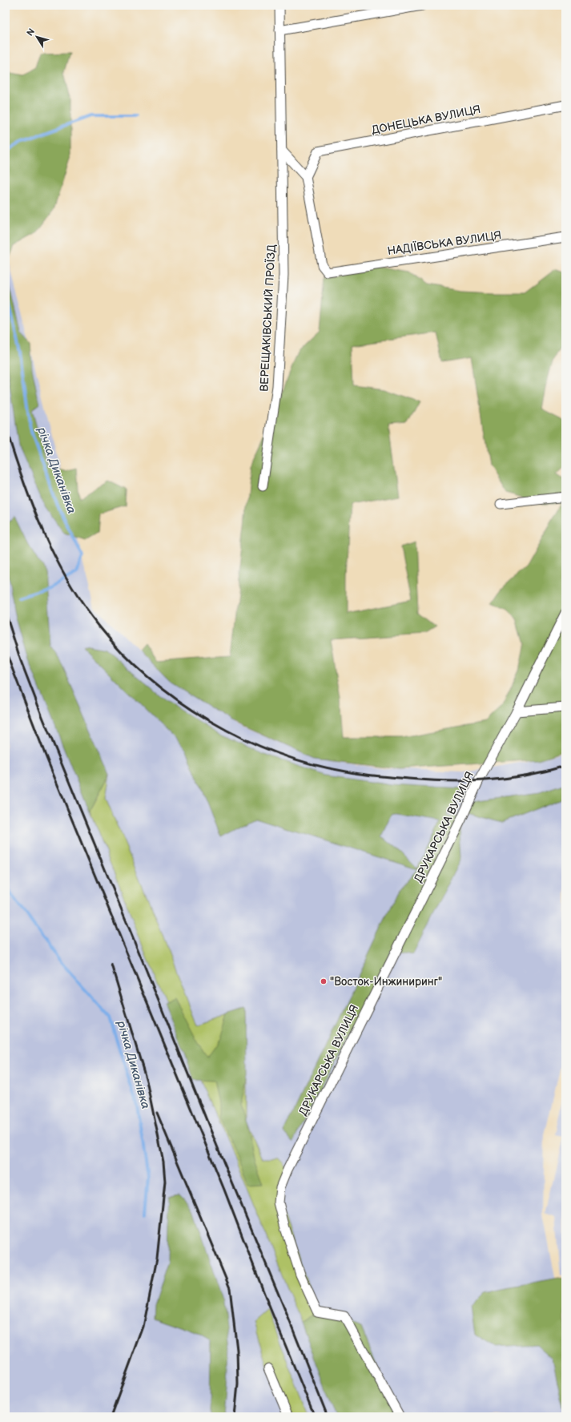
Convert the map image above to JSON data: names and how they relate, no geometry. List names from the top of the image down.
{
  "streets": {
    "street": [
      "ДОНЕЦЬКА ВУЛИЦЯ",
      "НАДІЇВСЬКА ВУЛИЦЯ",
      "ВЕРЕЩАКІВСЬКИЙ ПРОЇЗД",
      "ДРУКАРСЬКА ВУЛИЦЯ"
    ]
  },
  "crossings": [
    ["ДОНЕЦЬКА ВУЛИЦЯ", "НАДІЇВСЬКА ВУЛИЦЯ"]
  ],
  "water": ["річка Диканівка"],
  "places": ["\"Восток-Инжиниринг\""],
  "north": "top left"
}
